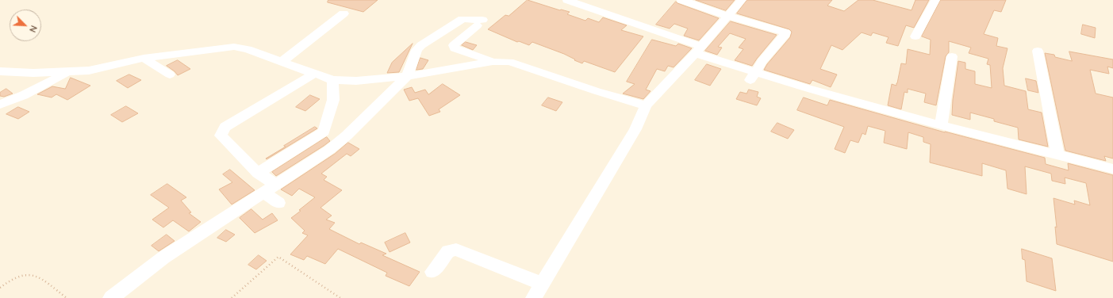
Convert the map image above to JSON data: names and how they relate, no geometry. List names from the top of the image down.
{
  "north": "bottom right"
}
